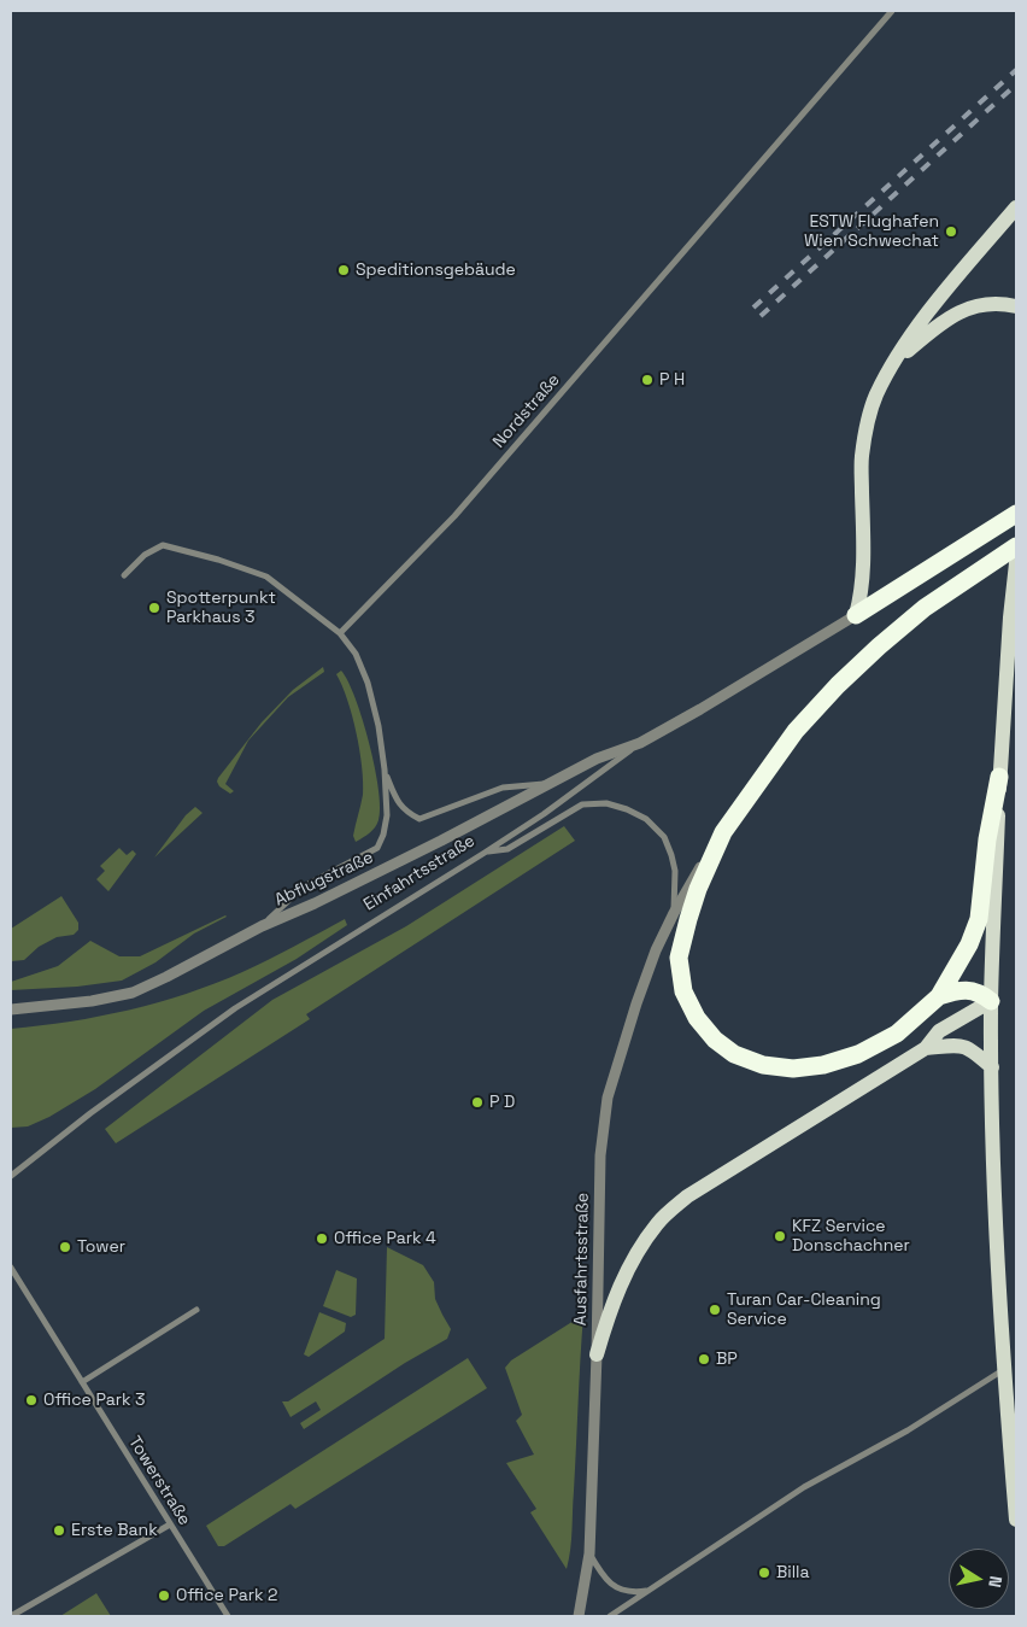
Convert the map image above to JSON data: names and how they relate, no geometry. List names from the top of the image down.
{
  "streets": {
    "street": [
      "Nordstraße",
      "Einfahrtsstraße",
      "Abflugstraße",
      "Ausfahrtsstraße",
      "Towerstraße"
    ]
  },
  "crossings": [
    ["Einfahrtsstraße", "Abflugstraße"]
  ],
  "places": [
    "ESTW Flughafen Wien Schwechat",
    "Speditionsgebäude",
    "P H",
    "Spotterpunkt Parkhaus 3",
    "P D",
    "KFZ Service Donschachner",
    "Office Park 4",
    "Tower",
    "Turan Car-Cleaning Service",
    "BP",
    "Office Park 3",
    "Erste Bank",
    "Billa",
    "Office Park 2"
  ],
  "north": "right"
}
